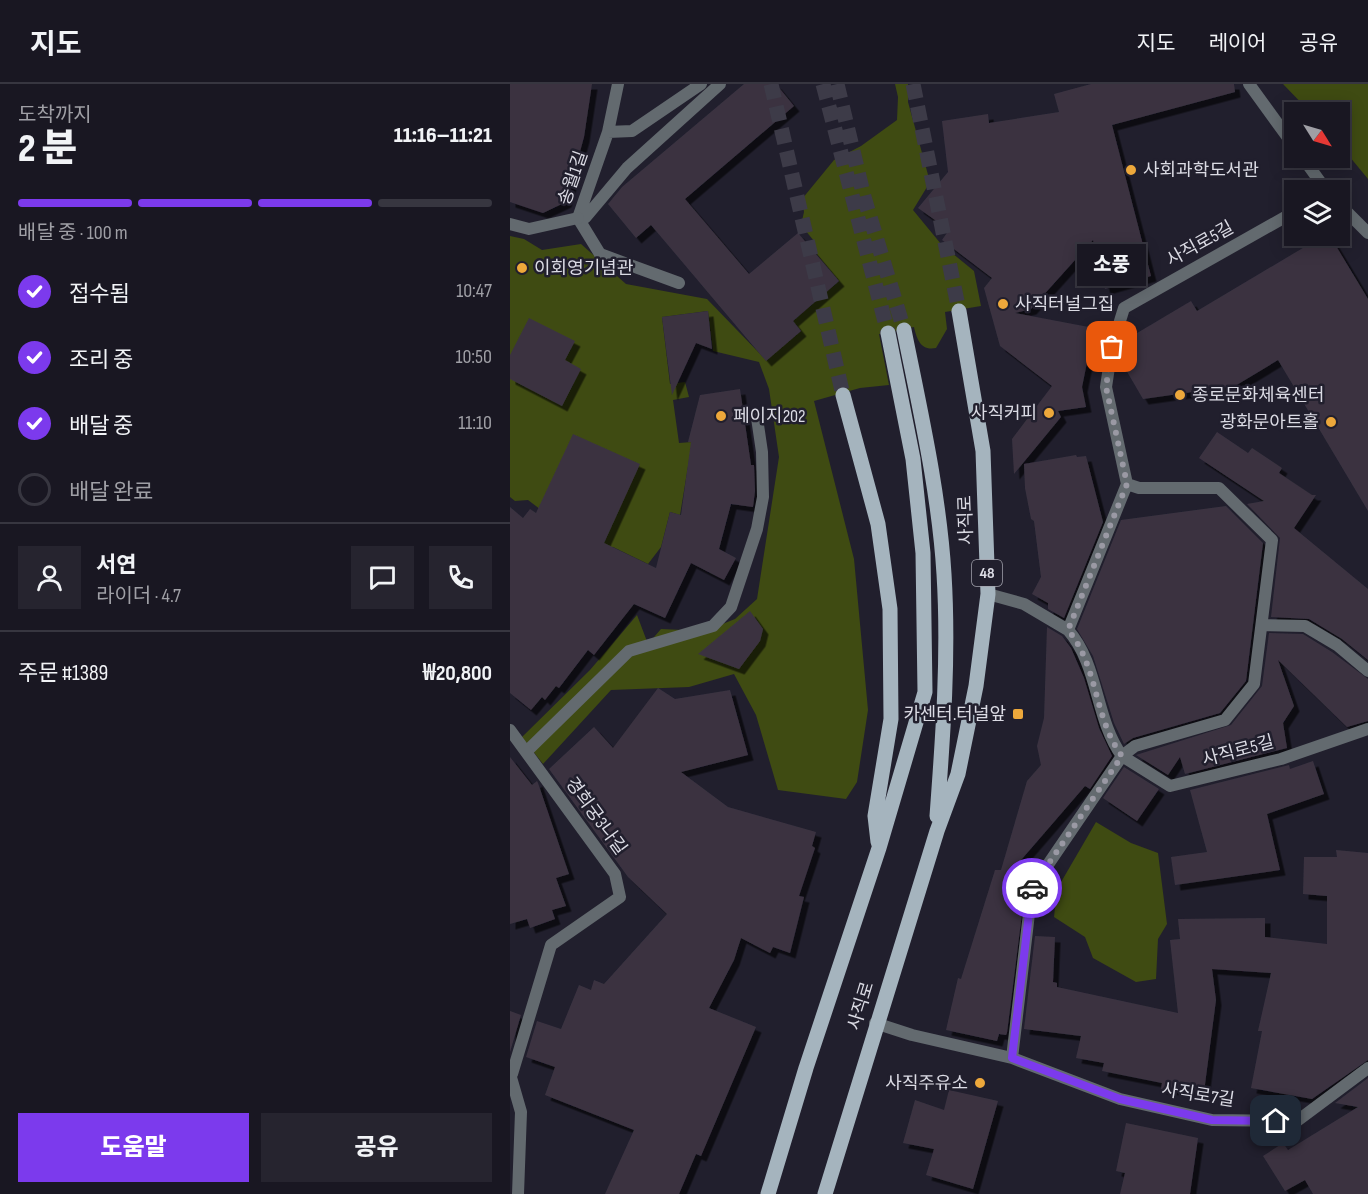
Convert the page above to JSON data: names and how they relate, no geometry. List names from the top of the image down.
{
  "streets": {
    "main road": ["사직로", "48"],
    "street": [
      "송월1길",
      "사직로5길",
      "경희궁3나길",
      "사직로7길"
    ]
  },
  "crossings": [
    ["사직로5길", "사직로"],
    ["사직로", "사직로7길"]
  ],
  "places": {
    "other": [
      "사회과학도서관",
      "이회영기념관",
      "사직터널그집",
      "소풍",
      "종로문화체육센터",
      "사직커피",
      "페이지202",
      "광화문아트홀",
      "사직주유소"
    ],
    "transit": ["카센터.터널앞"]
  },
  "north": "bottom right",
  "page": {
    "header": "지도",
    "nav": ["지도", "레이어", "공유"],
    "heading": ["2 분", "도착까지", "11:16–11:21"],
    "panel": [
      "서연",
      "라이더 · 4.7",
      "주문 #1389",
      "₩20,800"
    ],
    "bar": "배달 중 · 100 m",
    "bubble": "소풍",
    "list": [
      ["접수됨", "10:47"],
      ["조리 중", "10:50"],
      ["배달 중", "11:10"],
      "배달 완료"
    ],
    "buttons": ["도움말", "공유"]
  }
}
